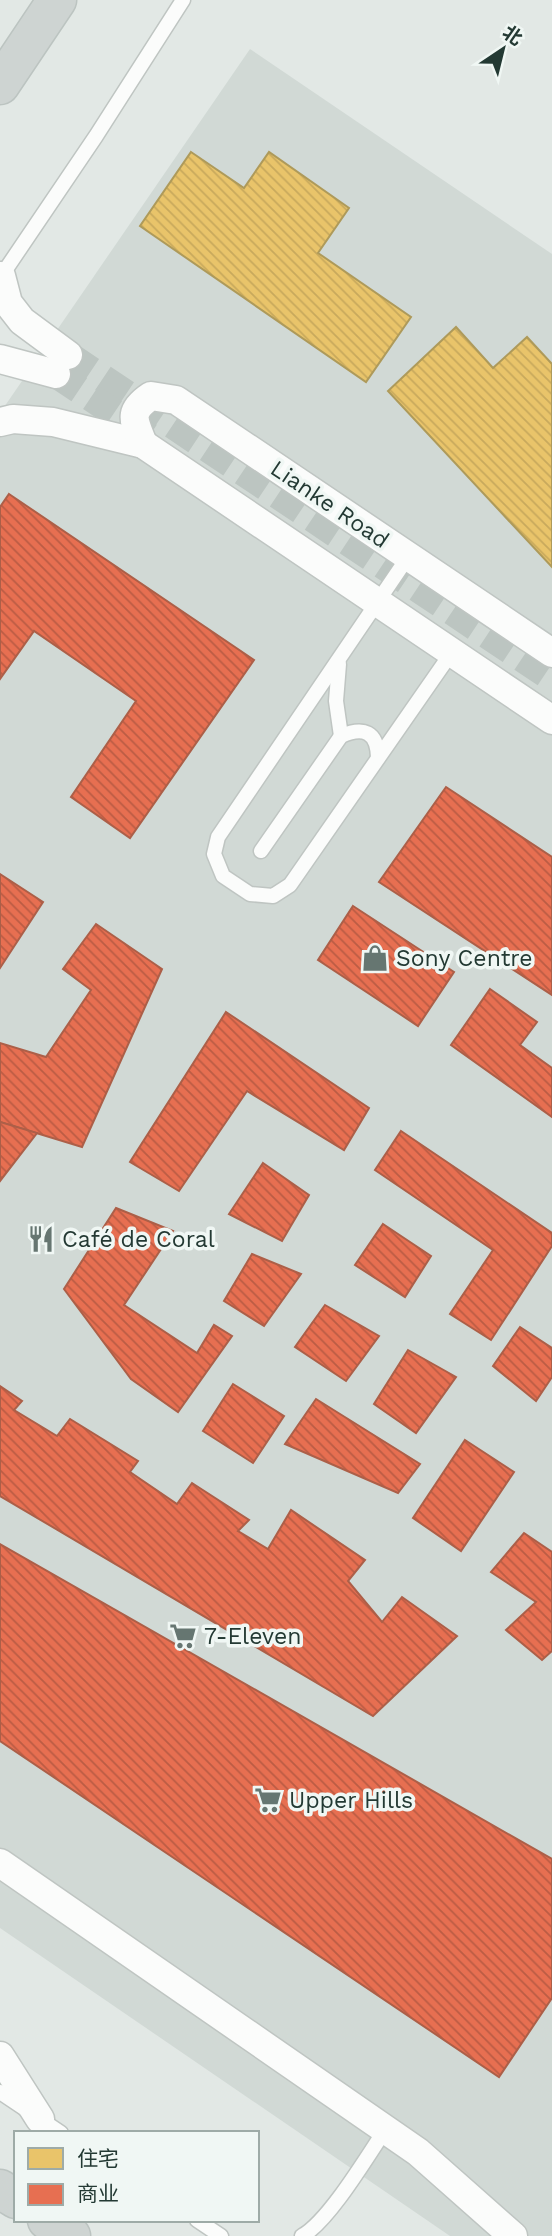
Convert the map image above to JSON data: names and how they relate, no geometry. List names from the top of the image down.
{
  "streets": {
    "street": ["Lianke Road"]
  },
  "places": {
    "shop": ["Sony Centre"],
    "restaurant": ["Café de Coral"],
    "supermarket": ["7-Eleven", "Upper Hills"]
  },
  "legend": ["住宅", "商业"],
  "north": "top right"
}
